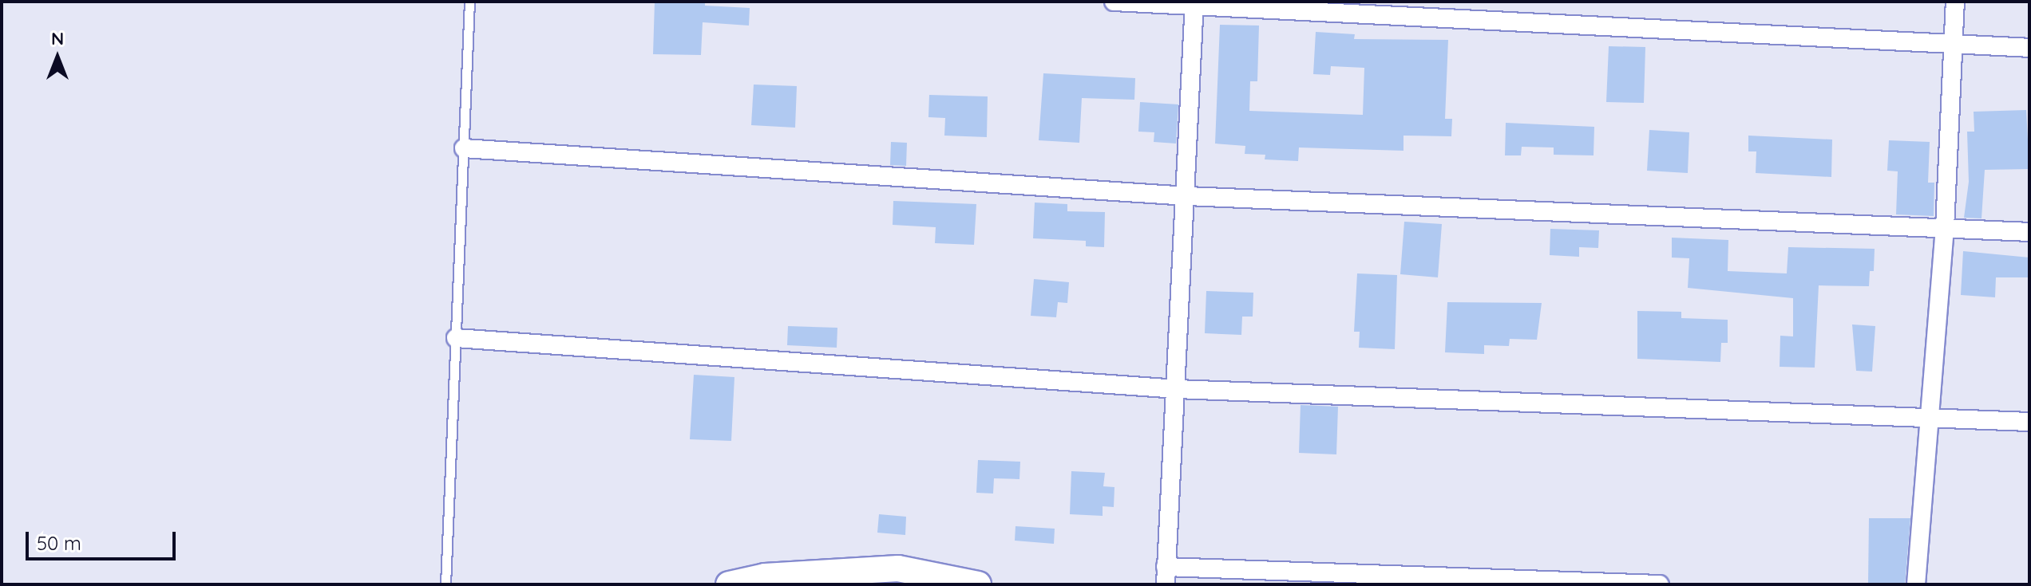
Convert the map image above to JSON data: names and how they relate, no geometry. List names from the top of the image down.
{
  "scale_bar": "50 m",
  "north": "top"
}
